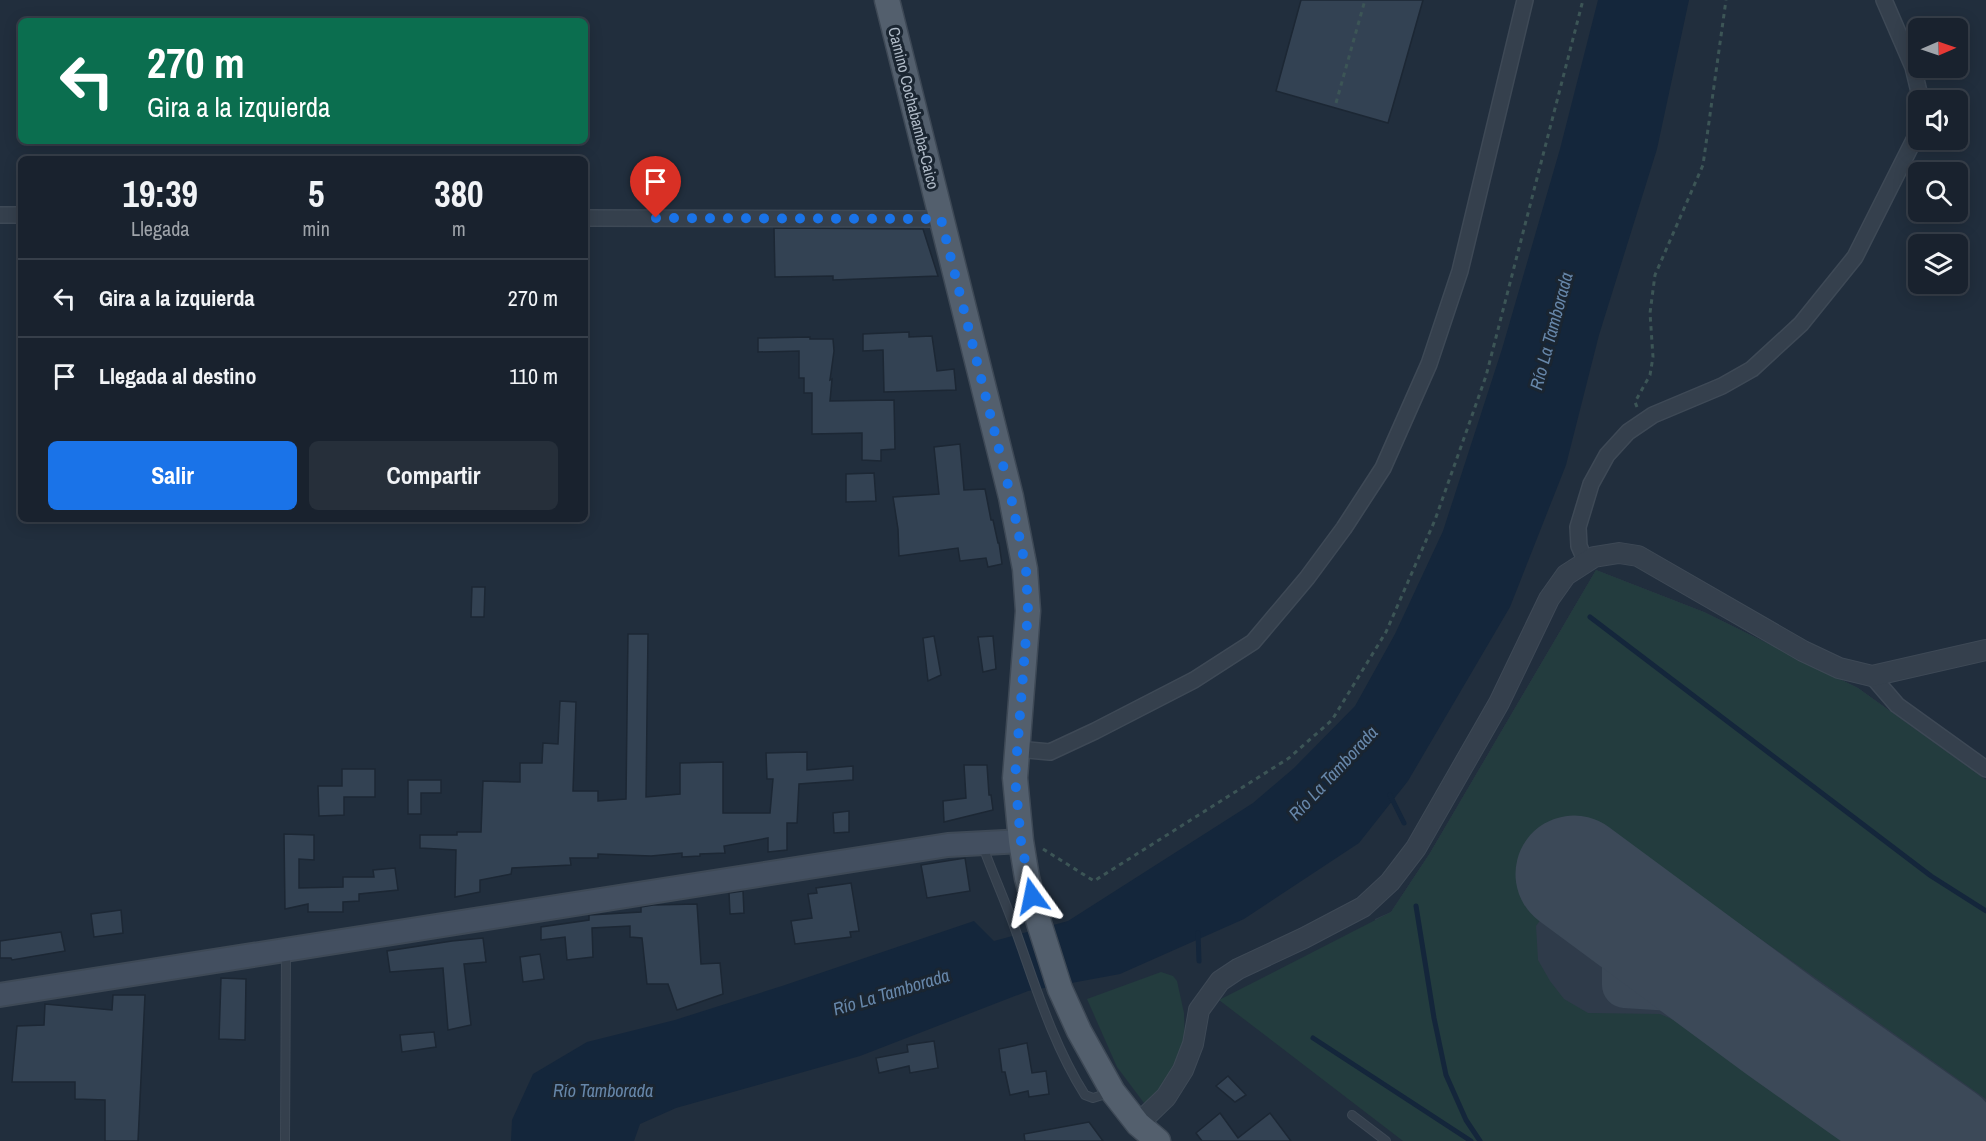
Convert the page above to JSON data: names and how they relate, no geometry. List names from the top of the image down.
{
  "streets": {
    "main road": ["Camino Cochabamba-Caico"]
  },
  "water": ["Río La Tamborada", "Río Tamborada"],
  "north": "right",
  "page": {
    "turn": ["270 m", "Gira a la izquierda"],
    "eta": [
      "19:39",
      "Llegada",
      "5",
      "min",
      "380",
      "m"
    ],
    "list": [
      {
        "name": "Gira a la izquierda",
        "value": "270 m"
      },
      {
        "name": "Llegada al destino",
        "value": "110 m"
      }
    ],
    "buttons": ["Salir", "Compartir"]
  }
}
